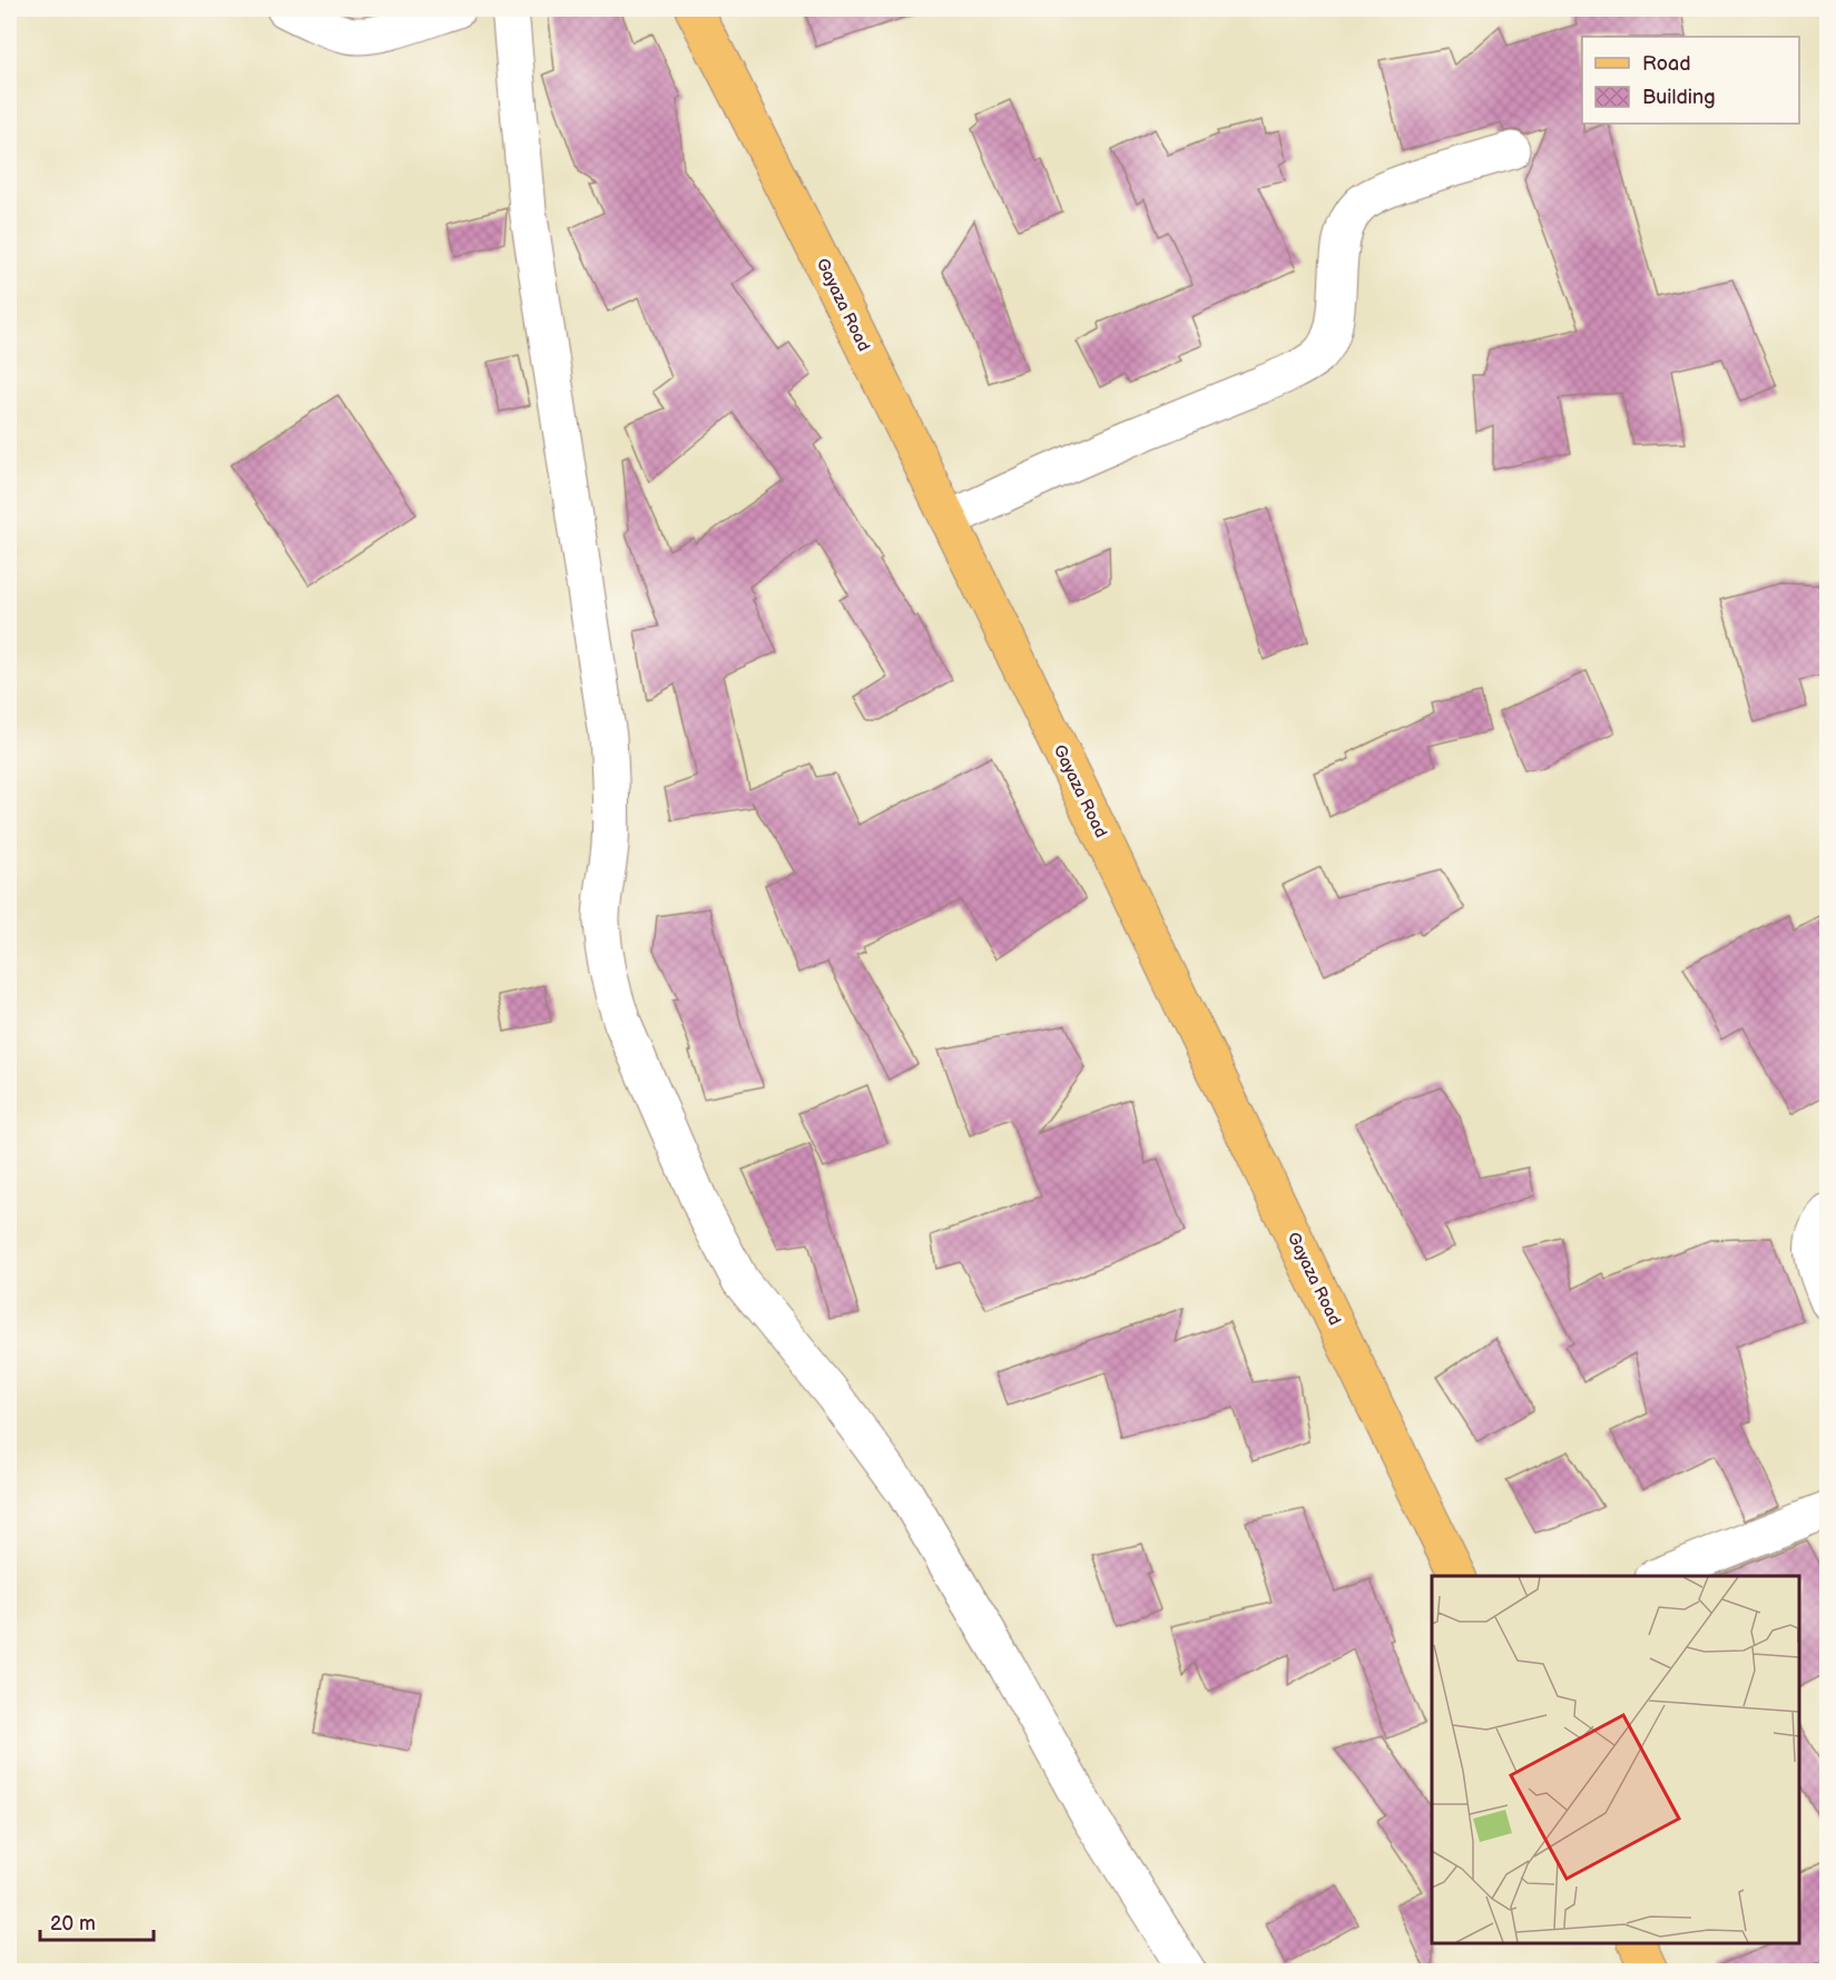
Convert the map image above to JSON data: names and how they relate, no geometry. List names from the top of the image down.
{
  "streets": {
    "main road": ["Gayaza Road"]
  },
  "legend": ["Road", "Building"],
  "scale_bar": "20 m"
}
